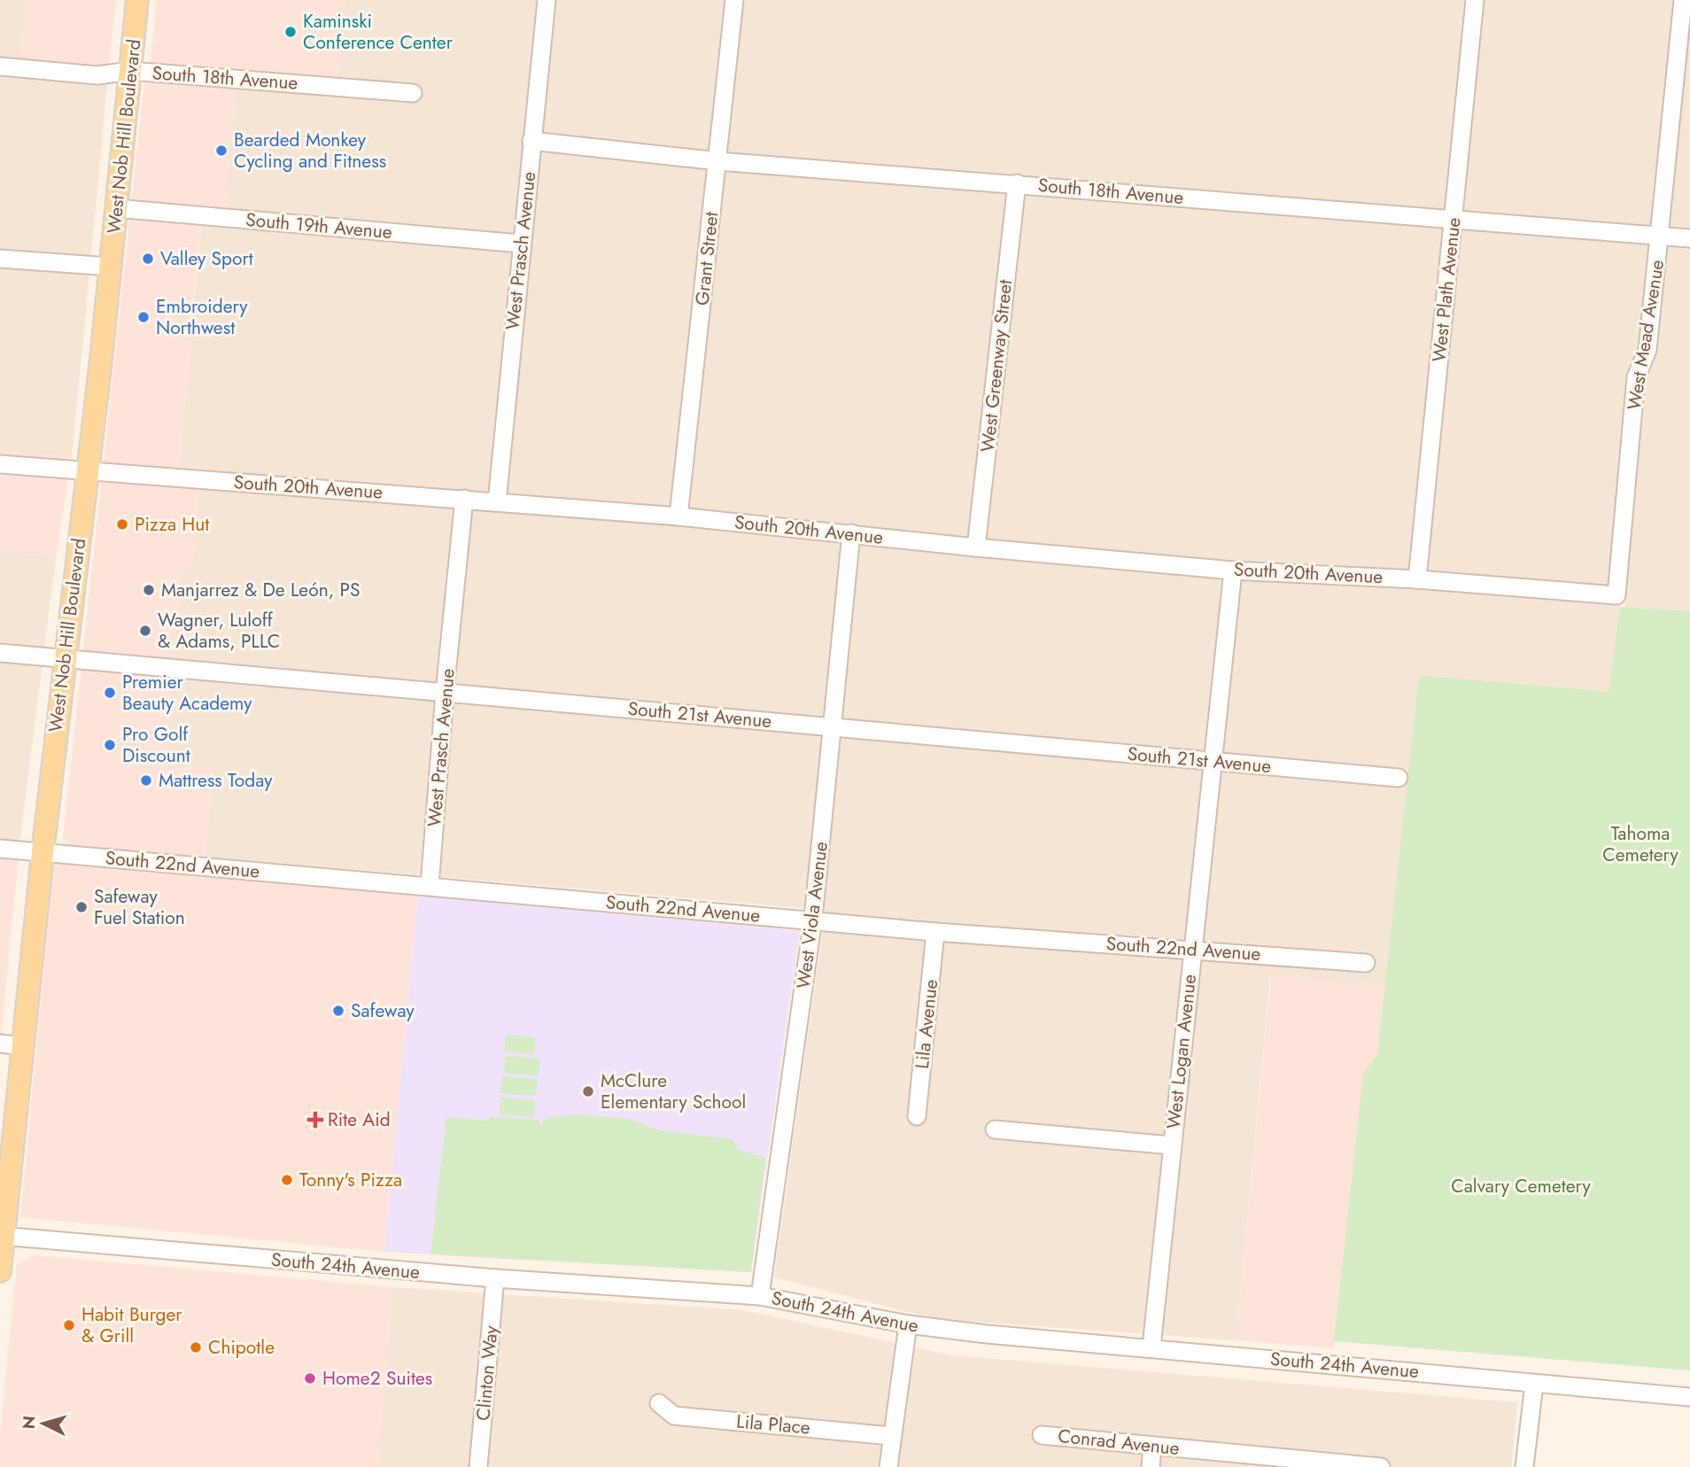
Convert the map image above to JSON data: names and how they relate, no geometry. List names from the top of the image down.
{
  "streets": {
    "main road": ["West Nob Hill Boulevard"],
    "street": [
      "South 18th Avenue",
      "South 19th Avenue",
      "West Prasch Avenue",
      "Grant Street",
      "West Plath Avenue",
      "West Mead Avenue",
      "West Greenway Street",
      "South 20th Avenue",
      "South 21st Avenue",
      "South 22nd Avenue",
      "West Viola Avenue",
      "Lila Avenue",
      "West Logan Avenue",
      "South 24th Avenue",
      "Clinton Way",
      "Lila Place",
      "Conrad Avenue"
    ]
  },
  "crossings": [
    ["South 18th Avenue", "West Nob Hill Boulevard"],
    ["South 18th Avenue", "West Prasch Avenue"],
    ["South 18th Avenue", "Grant Street"],
    ["South 18th Avenue", "West Plath Avenue"],
    ["South 18th Avenue", "West Mead Avenue"],
    ["South 18th Avenue", "West Greenway Street"],
    ["West Nob Hill Boulevard", "South 19th Avenue"],
    ["West Nob Hill Boulevard", "South 20th Avenue"],
    ["West Nob Hill Boulevard", "South 21st Avenue"],
    ["West Nob Hill Boulevard", "South 22nd Avenue"],
    ["West Nob Hill Boulevard", "South 24th Avenue"],
    ["South 19th Avenue", "West Prasch Avenue"],
    ["West Prasch Avenue", "South 20th Avenue"],
    ["West Prasch Avenue", "South 21st Avenue"],
    ["West Prasch Avenue", "South 22nd Avenue"],
    ["Grant Street", "South 20th Avenue"],
    ["West Plath Avenue", "South 20th Avenue"],
    ["West Mead Avenue", "South 20th Avenue"],
    ["West Greenway Street", "South 20th Avenue"],
    ["South 20th Avenue", "West Viola Avenue"],
    ["South 20th Avenue", "West Logan Avenue"],
    ["South 21st Avenue", "West Viola Avenue"],
    ["South 21st Avenue", "West Logan Avenue"],
    ["South 22nd Avenue", "West Viola Avenue"],
    ["South 22nd Avenue", "Lila Avenue"],
    ["South 22nd Avenue", "West Logan Avenue"],
    ["West Viola Avenue", "South 24th Avenue"],
    ["West Logan Avenue", "South 24th Avenue"],
    ["South 24th Avenue", "Clinton Way"]
  ],
  "parks": ["Tahoma Cemetery", "Calvary Cemetery"],
  "places": {
    "other": [
      "Kaminski Conference Center",
      "Bearded Monkey Cycling and Fitness",
      "Valley Sport",
      "Embroidery Northwest",
      "Pizza Hut",
      "Manjarrez & De León, PS",
      "Wagner, Luloff & Adams, PLLC",
      "Premier Beauty Academy",
      "Pro Golf Discount",
      "Mattress Today",
      "Safeway Fuel Station",
      "Safeway",
      "McClure Elementary School",
      "Tonny's Pizza",
      "Habit Burger & Grill",
      "Chipotle",
      "Home2 Suites"
    ],
    "health": ["Rite Aid"]
  },
  "north": "left"
}
